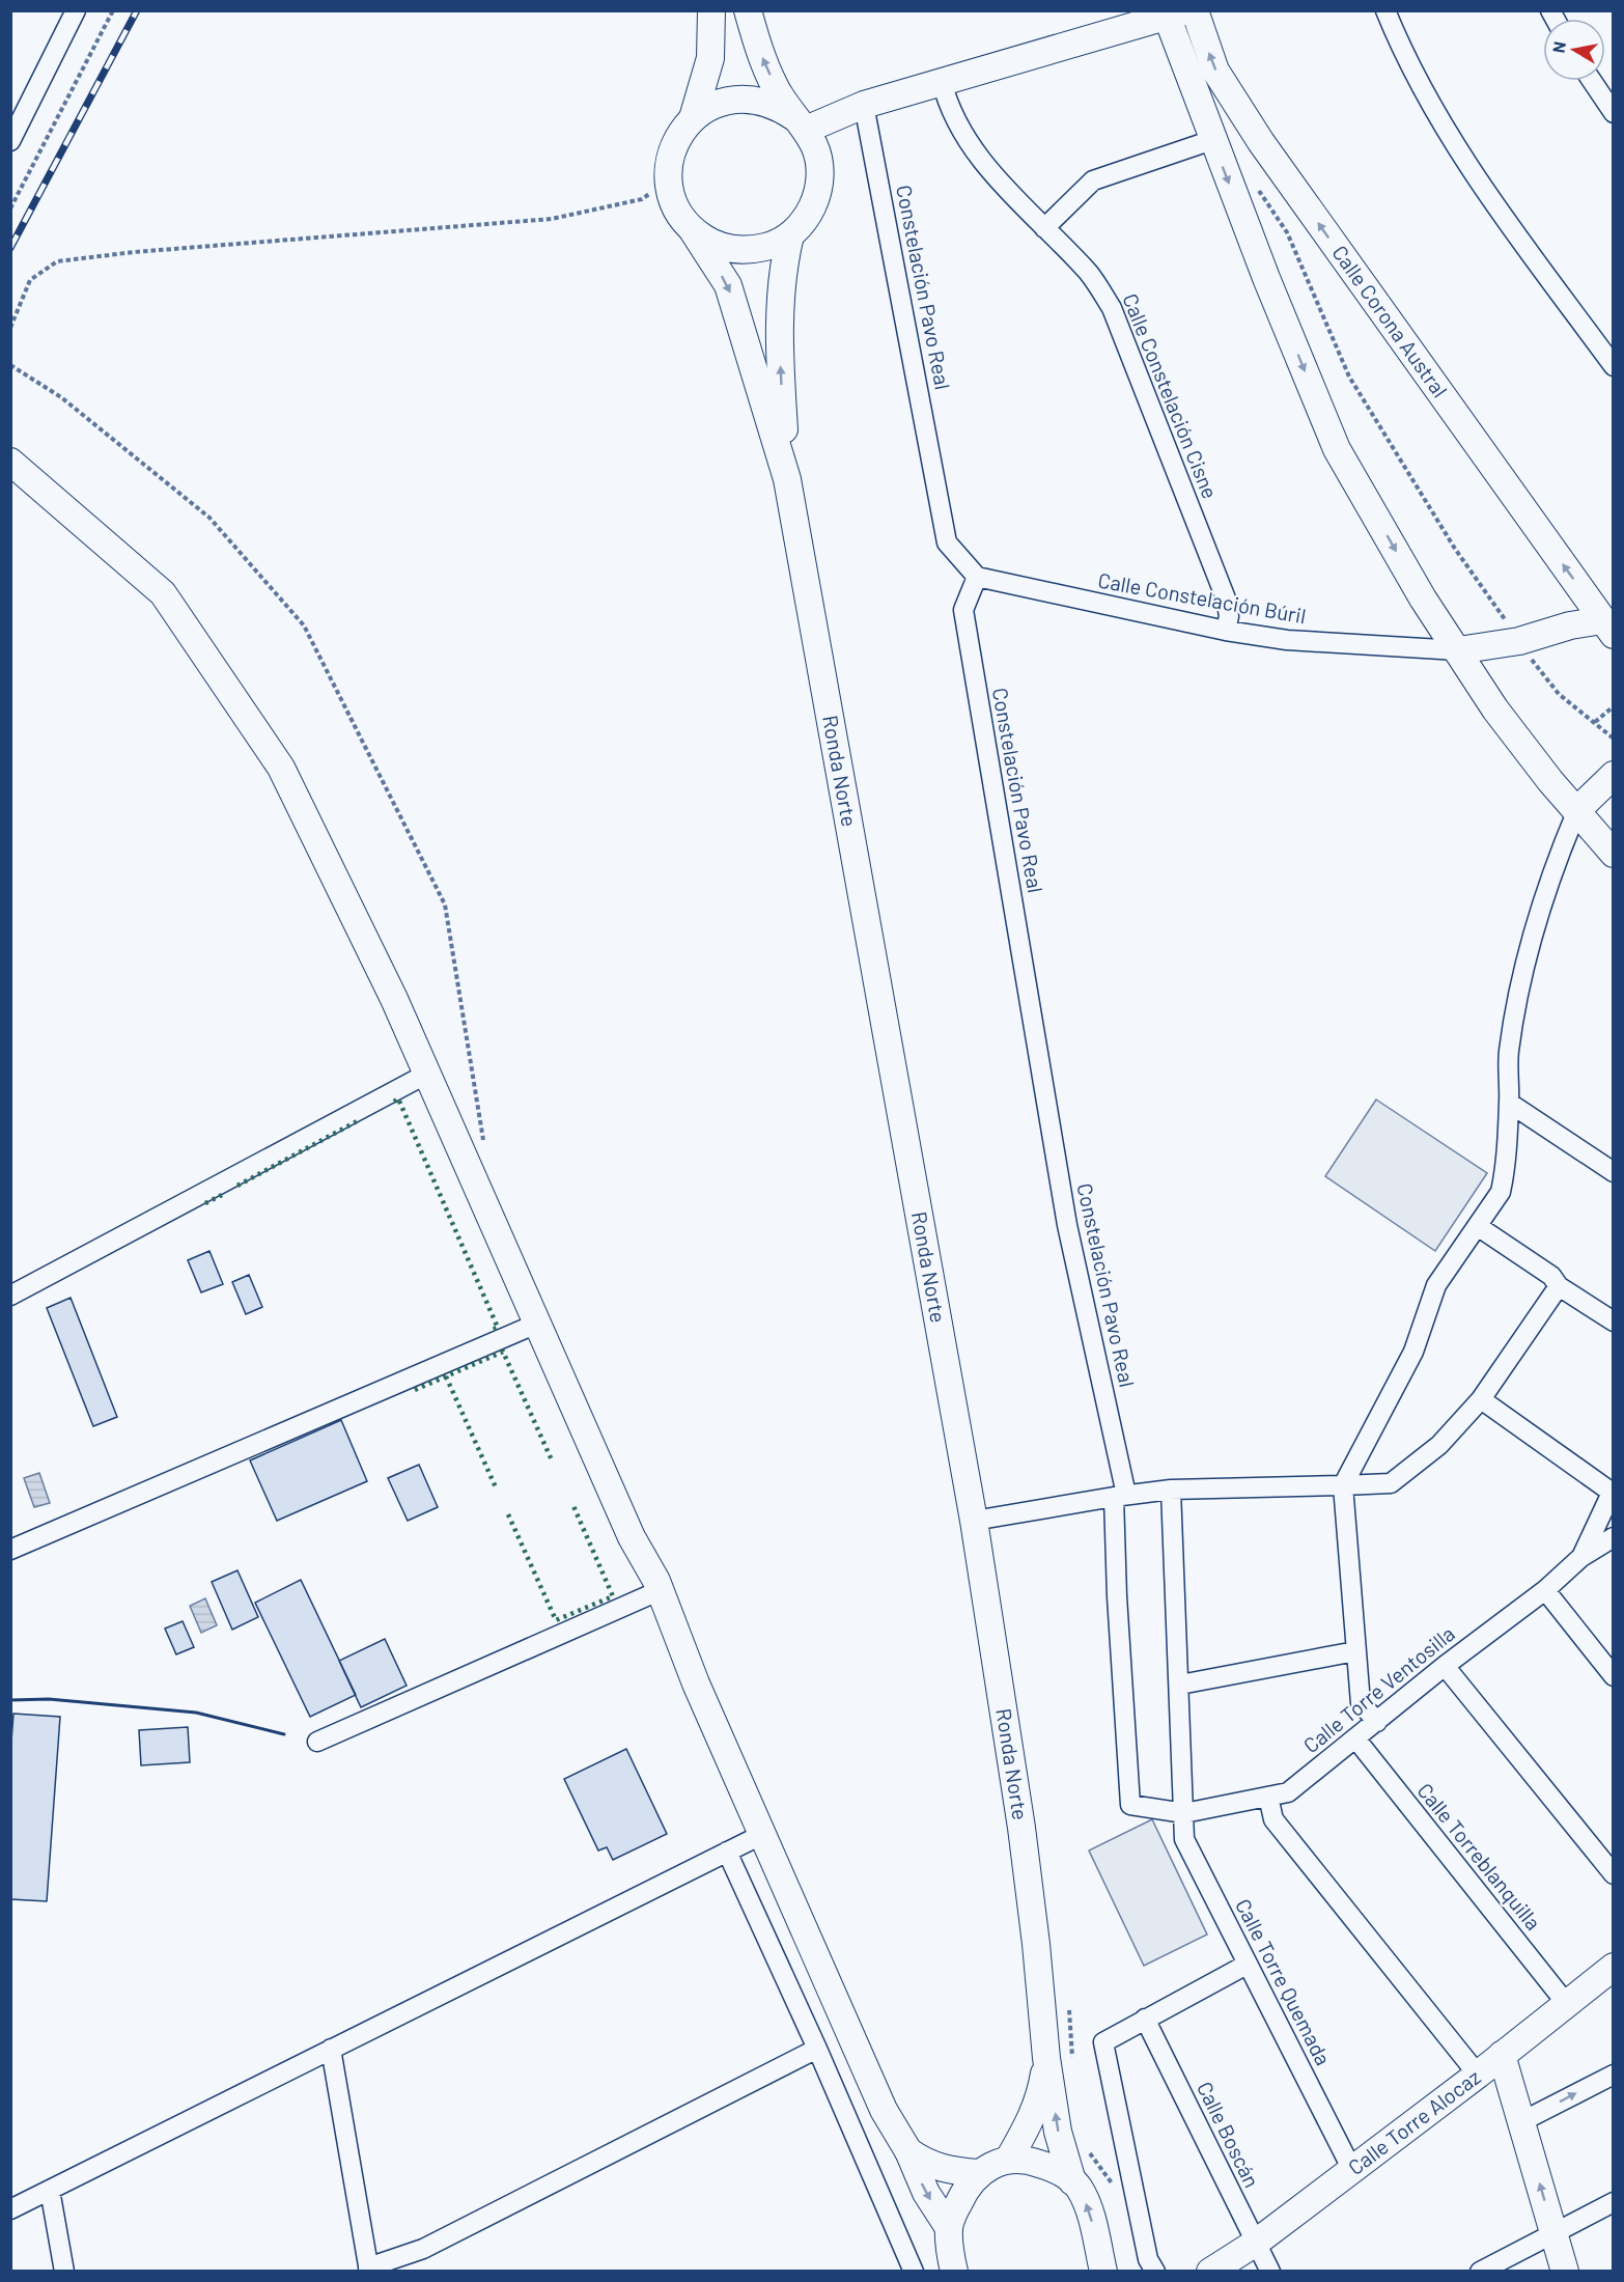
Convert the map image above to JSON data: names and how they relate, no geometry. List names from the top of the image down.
{
  "streets": {
    "street": [
      "Constelación Pavo Real",
      "Calle Corona Austral",
      "Calle Constelación Cisne",
      "Calle Constelación Búril",
      "Ronda Norte",
      "Calle Torre Ventosilla",
      "Calle Torreblanquilla",
      "Calle Torre Quemada",
      "Calle Torre Alocaz",
      "Calle Boscán"
    ]
  },
  "crossings": [
    ["Constelación Pavo Real", "Calle Constelación Búril"],
    ["Calle Constelación Cisne", "Calle Constelación Búril"],
    ["Calle Torre Ventosilla", "Calle Torreblanquilla"],
    ["Calle Torre Ventosilla", "Calle Torre Quemada"],
    ["Calle Torreblanquilla", "Calle Torre Alocaz"],
    ["Calle Torre Quemada", "Calle Torre Alocaz"],
    ["Calle Torre Alocaz", "Calle Boscán"]
  ],
  "north": "left"
}
